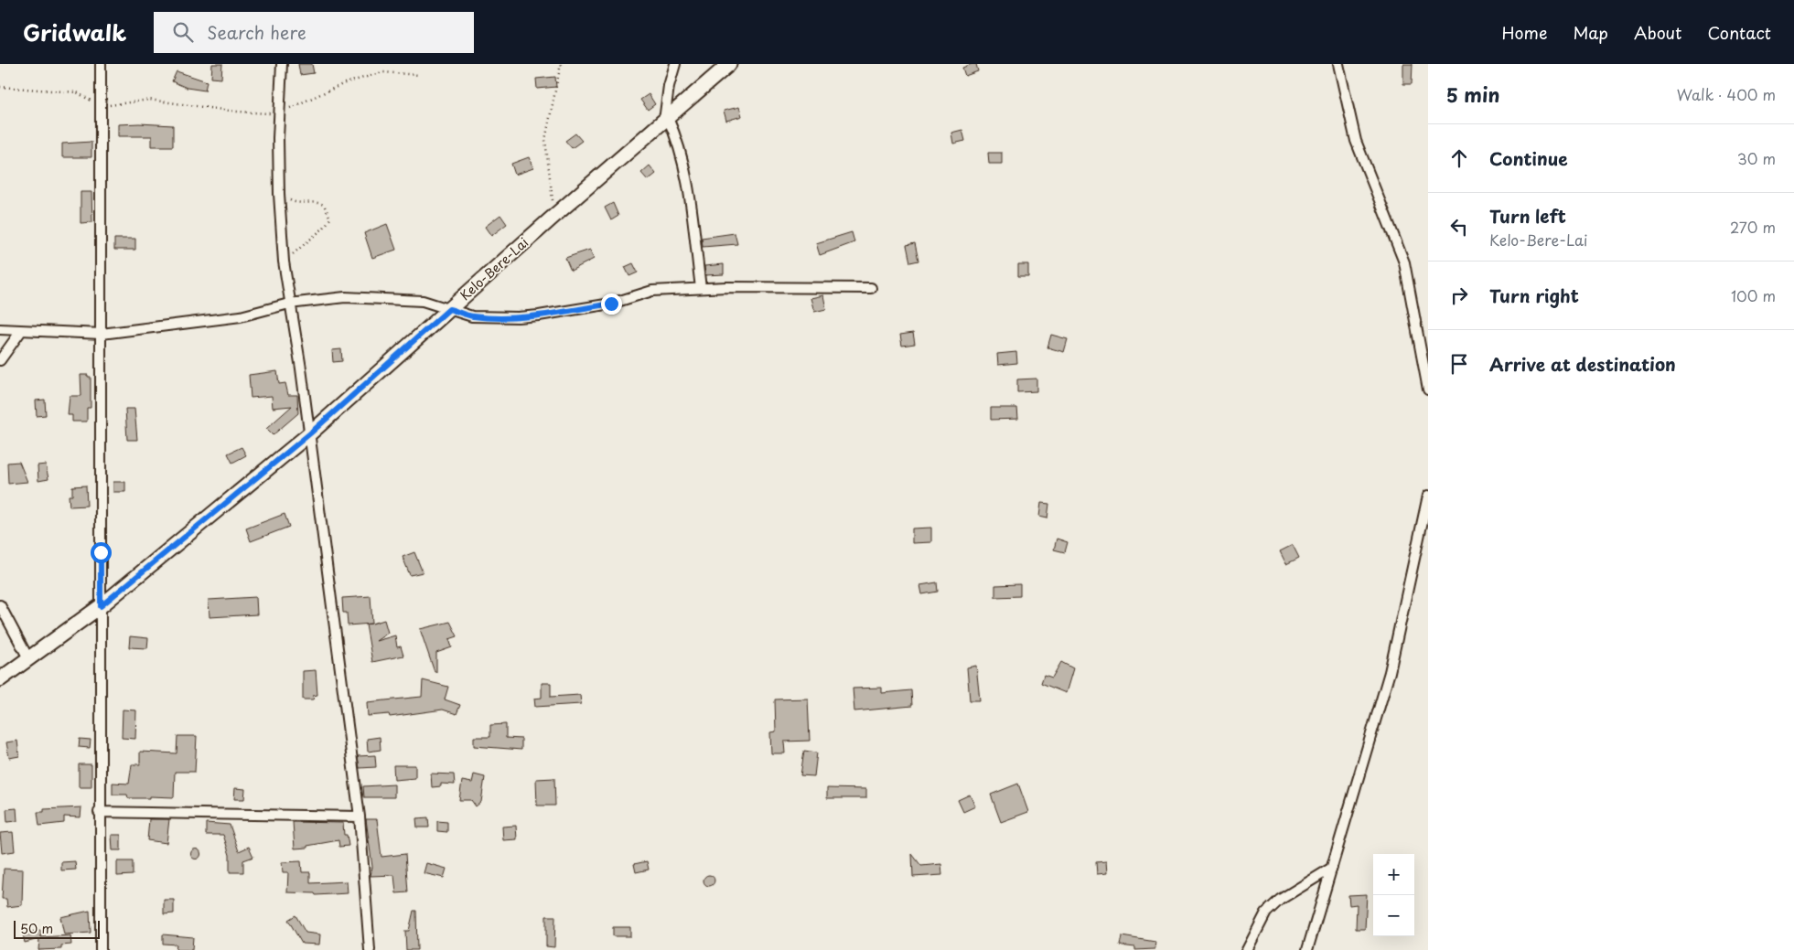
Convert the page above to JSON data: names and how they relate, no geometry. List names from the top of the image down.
{
  "streets": {
    "main road": ["Kelo-Bere-Lai"]
  },
  "scale_bar": "50 m",
  "page": {
    "header": "Gridwalk",
    "search": "Search here",
    "nav": [
      "Home",
      "Map",
      "About",
      "Contact"
    ],
    "heading": ["5 min", "Walk · 400 m"],
    "list": [
      ["Continue", "30 m"],
      ["Turn left", "Kelo-Bere-Lai", "270 m"],
      ["Turn right", "100 m"],
      "Arrive at destination"
    ],
    "map_buttons": ["+", "−"],
    "scale": "50 m"
  }
}
